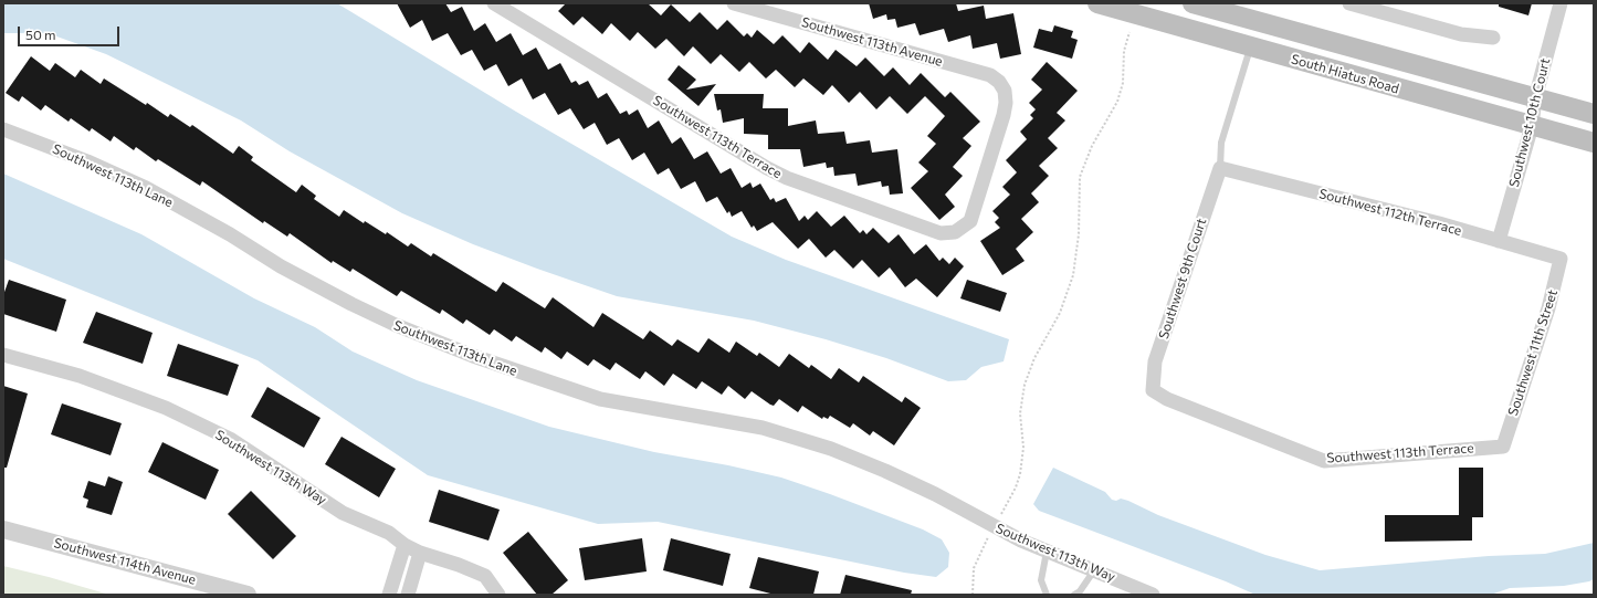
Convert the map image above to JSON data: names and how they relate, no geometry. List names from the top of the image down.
{
  "streets": {
    "main road": ["South Hiatus Road"],
    "street": [
      "Southwest 113th Avenue",
      "Southwest 10th Court",
      "Southwest 113th Terrace",
      "Southwest 113th Lane",
      "Southwest 112th Terrace",
      "Southwest 9th Court",
      "Southwest 11th Street",
      "Southwest 113th Way",
      "Southwest 114th Avenue"
    ]
  },
  "crossings": [
    ["Southwest 113th Avenue", "Southwest 113th Terrace"],
    ["South Hiatus Road", "Southwest 10th Court"],
    ["Southwest 10th Court", "Southwest 112th Terrace"],
    ["Southwest 113th Terrace", "Southwest 9th Court"],
    ["Southwest 113th Terrace", "Southwest 11th Street"],
    ["Southwest 113th Lane", "Southwest 113th Way"],
    ["Southwest 112th Terrace", "Southwest 9th Court"],
    ["Southwest 112th Terrace", "Southwest 11th Street"]
  ],
  "scale_bar": "50 m"
}
